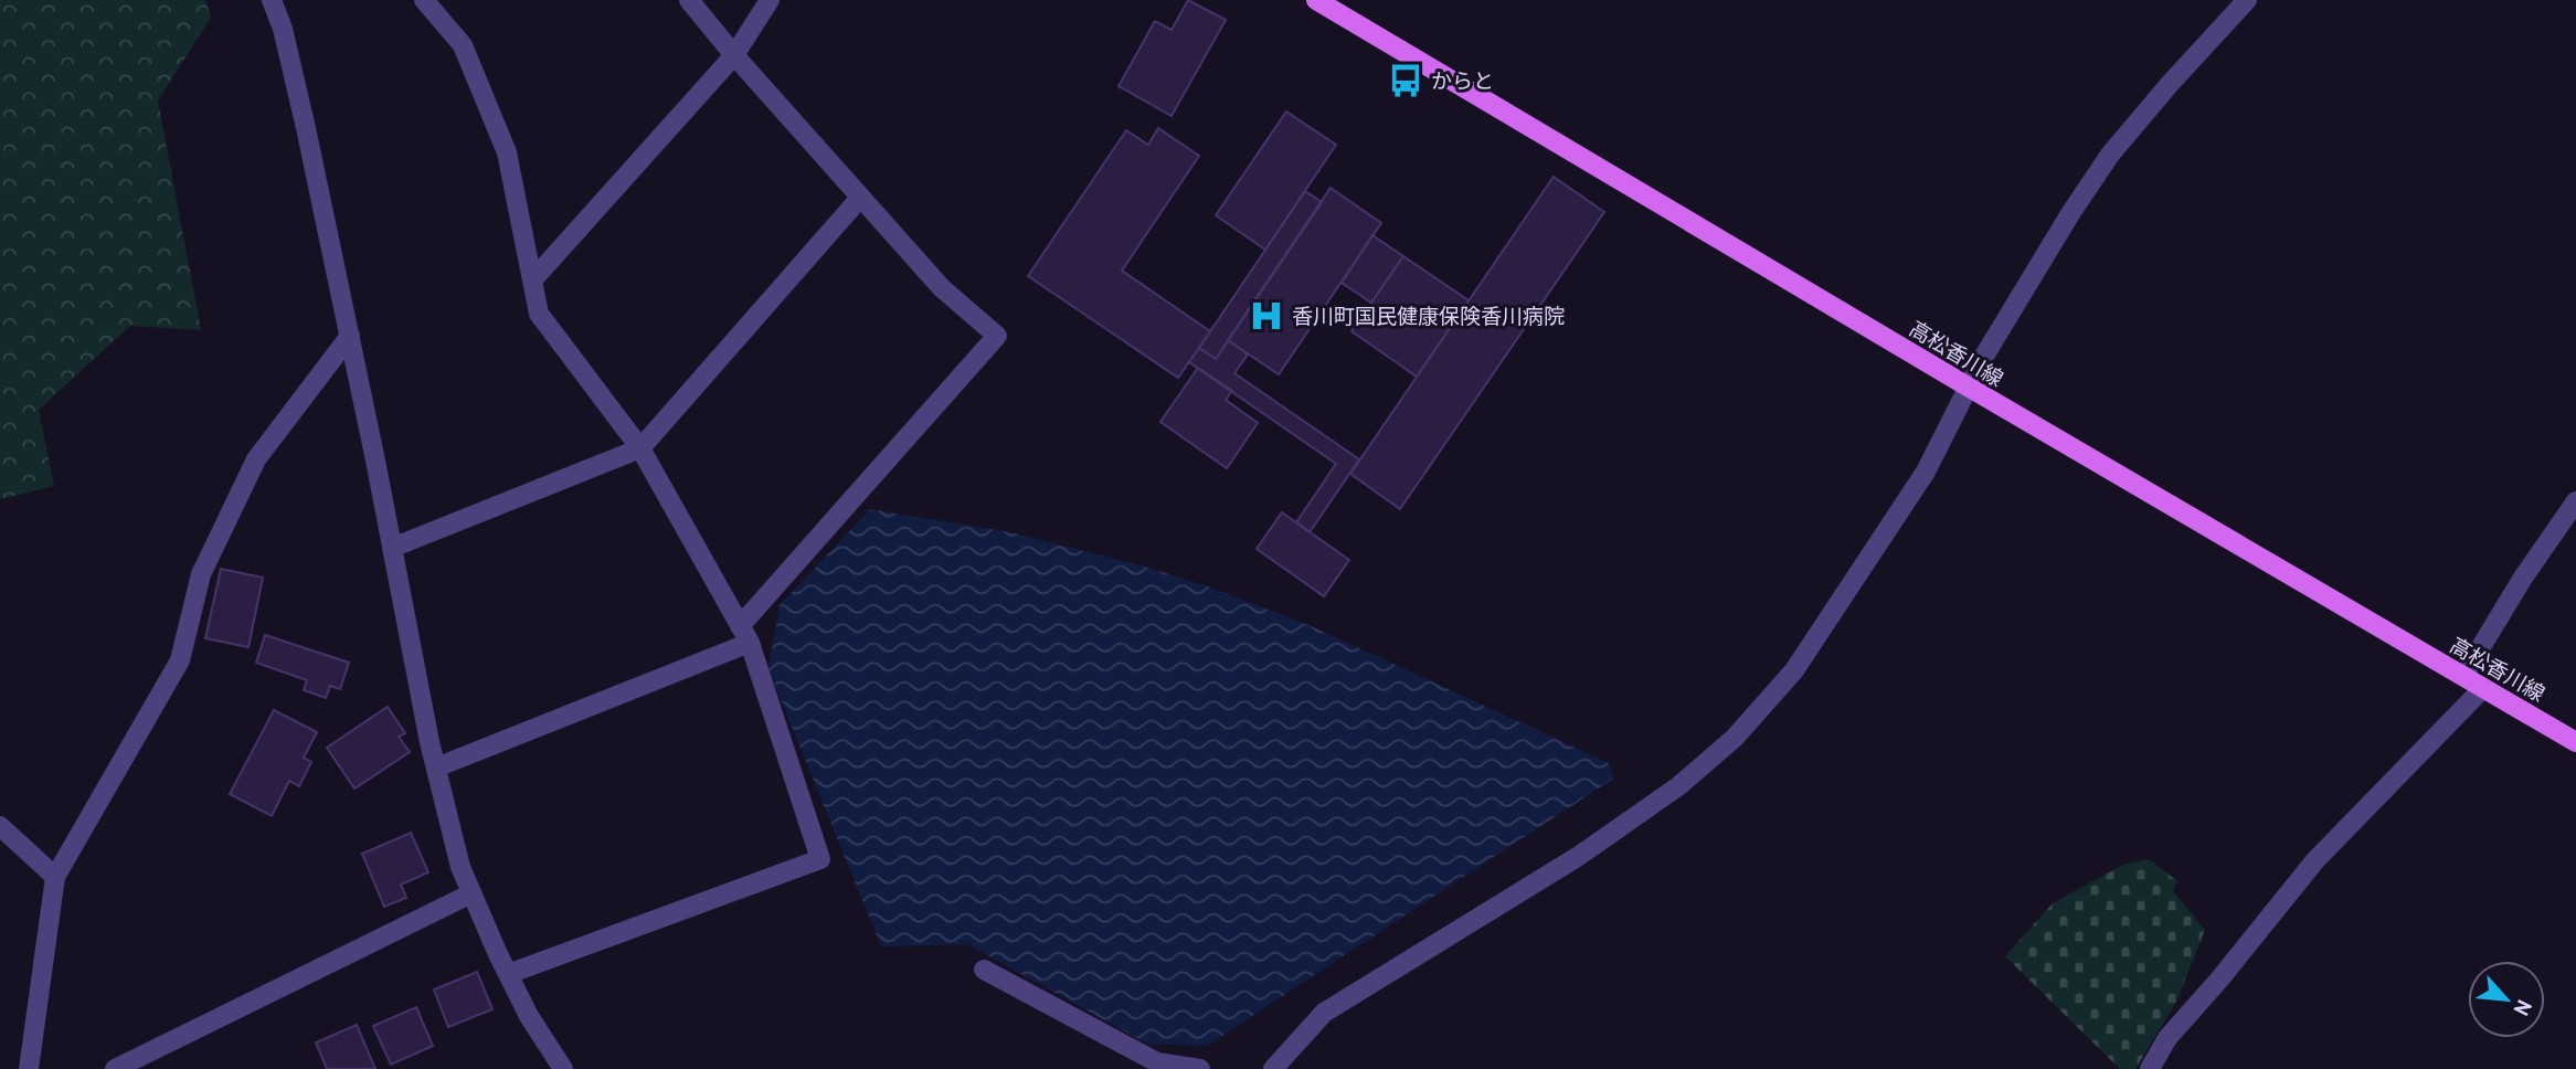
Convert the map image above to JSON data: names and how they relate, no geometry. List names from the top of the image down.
{
  "streets": {
    "main road": ["高松香川線"]
  },
  "places": {
    "bus stop": ["からと"],
    "hospital": ["香川町国民健康保険香川病院"]
  },
  "north": "bottom right"
}
